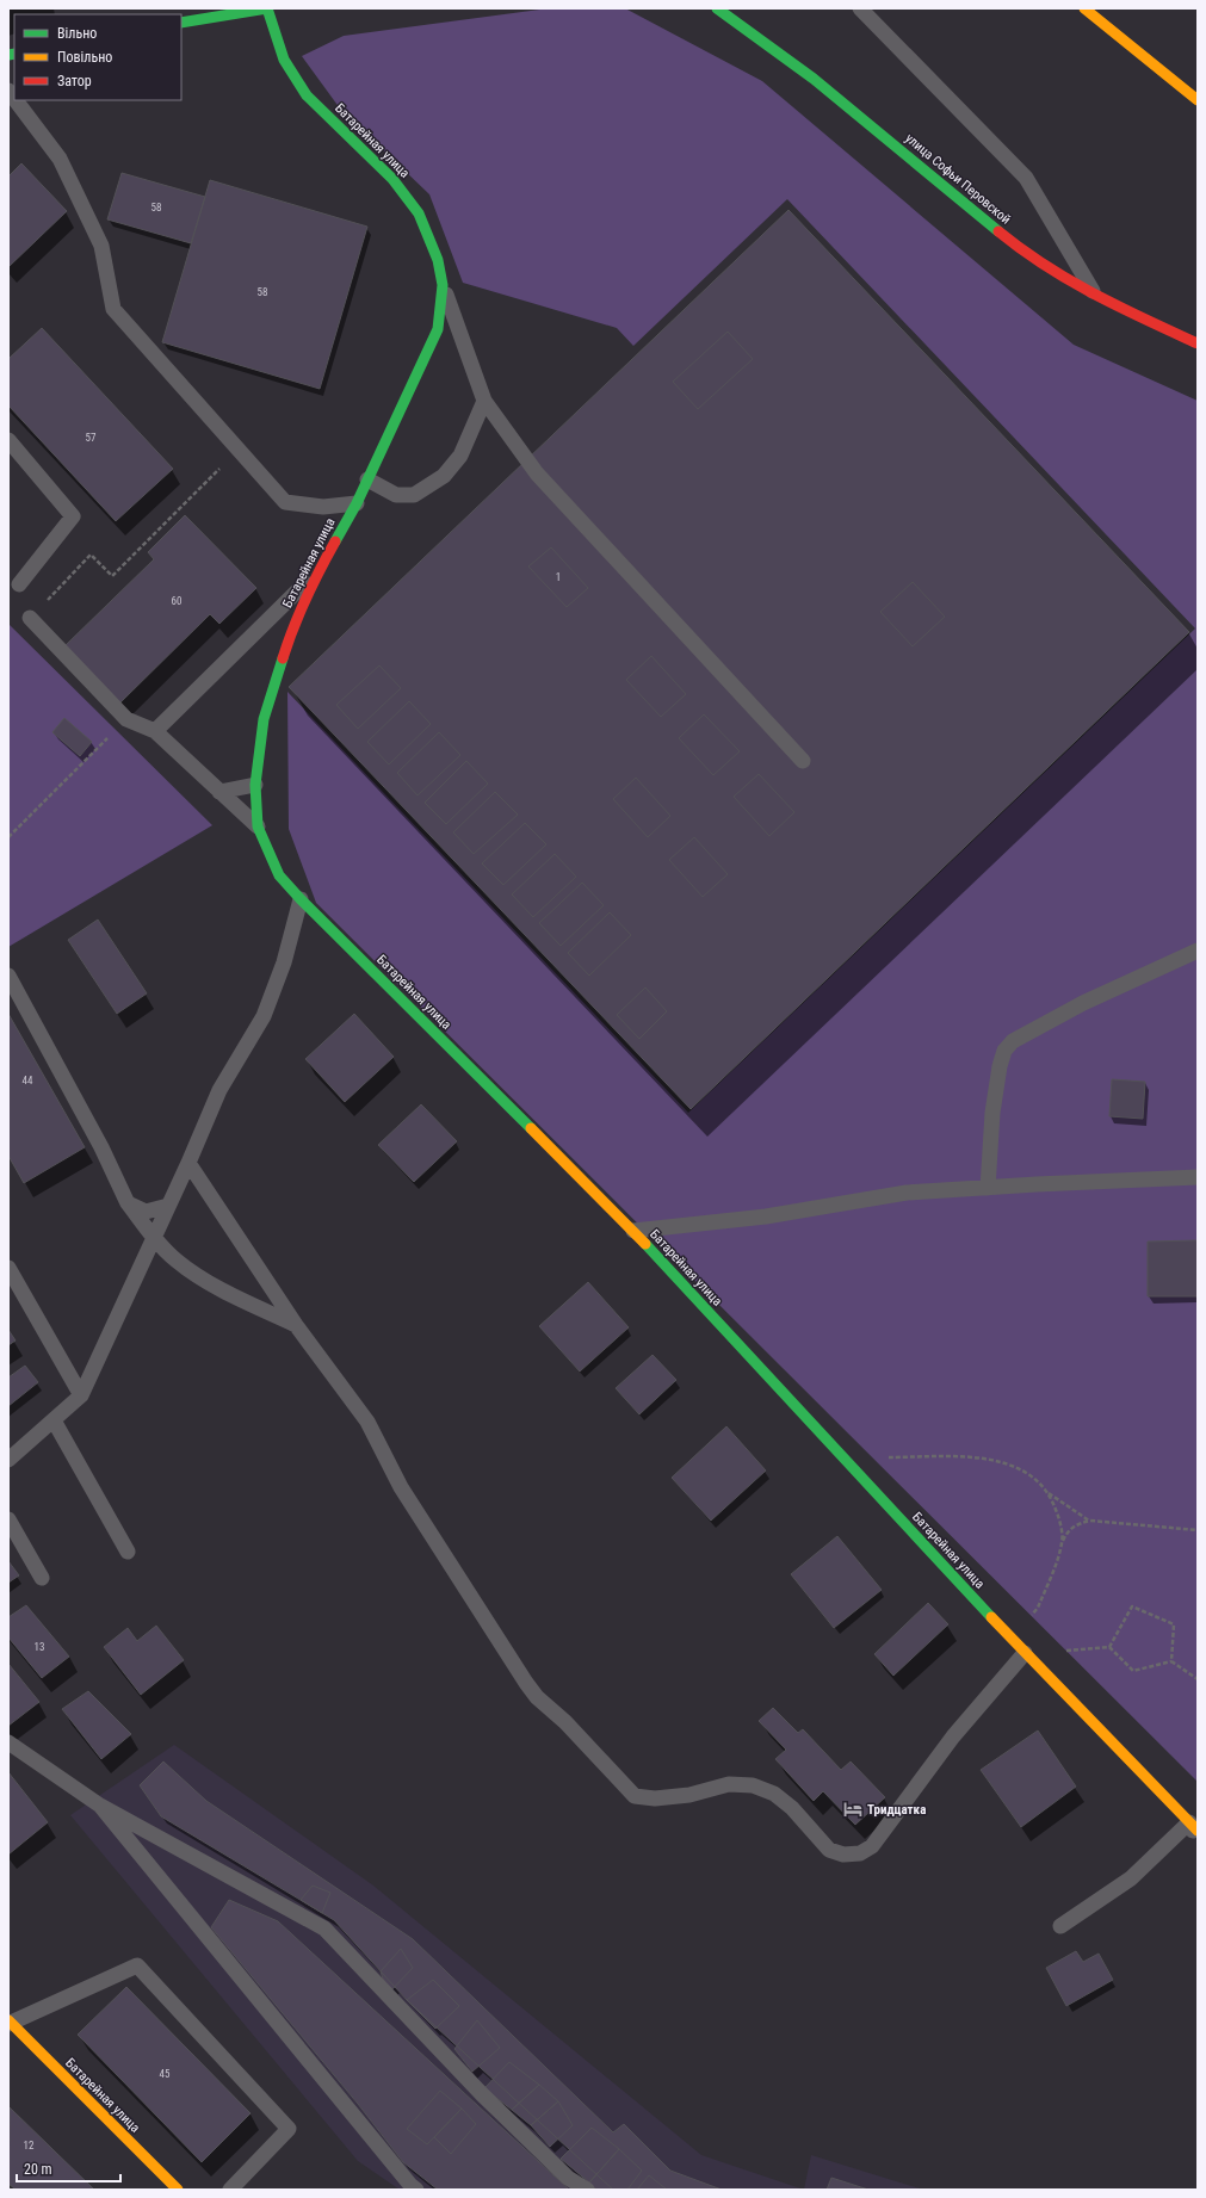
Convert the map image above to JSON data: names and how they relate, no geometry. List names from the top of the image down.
{
  "streets": {
    "street": ["Батарейная улица", "улица Софьи Перовской"]
  },
  "places": {
    "hotel": ["Тридцатка"]
  },
  "house_numbers": [
    "58",
    "58",
    "57",
    "1",
    "60",
    "44",
    "13",
    "45",
    "12"
  ],
  "legend": ["Вільно", "Повільно", "Затор"],
  "scale_bar": "20 m"
}
